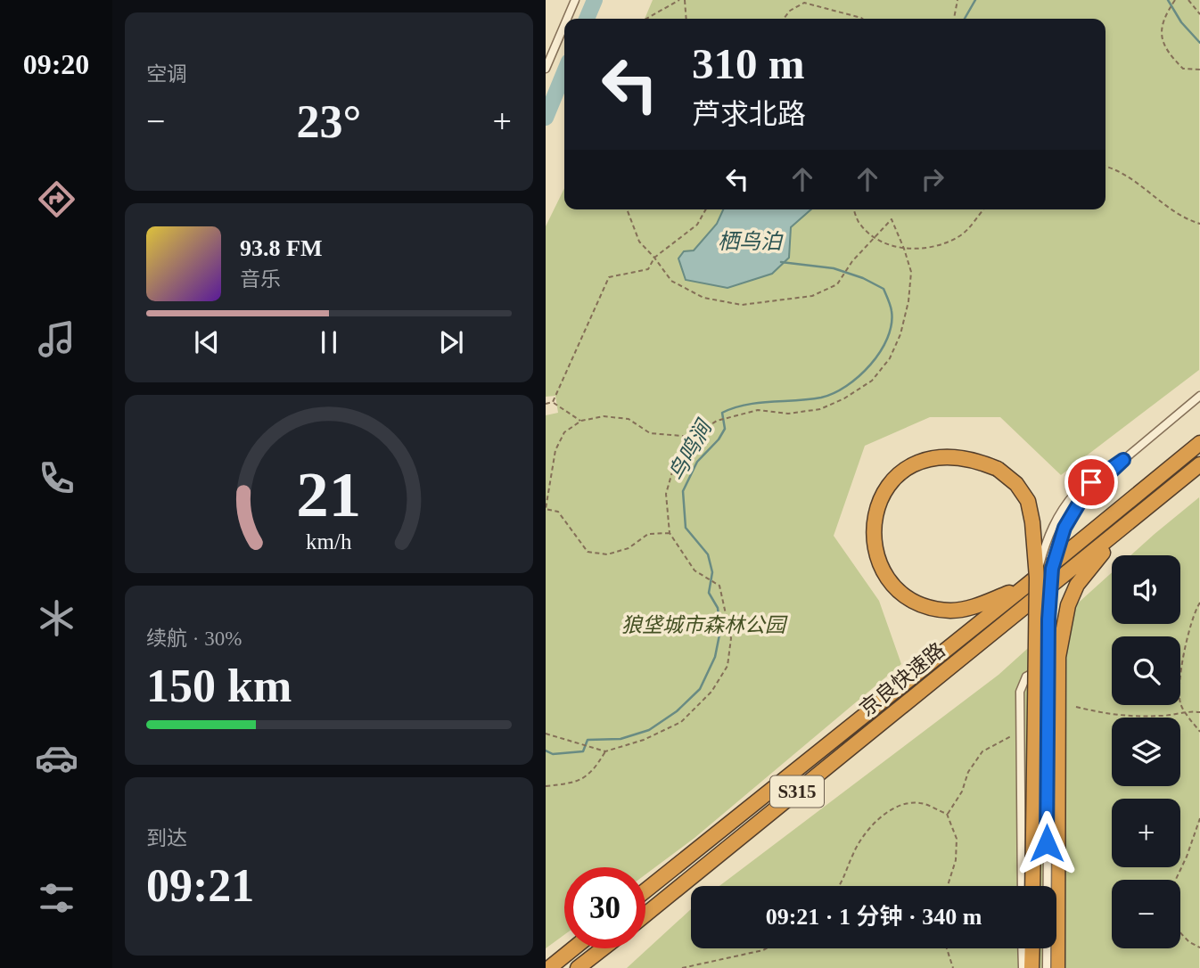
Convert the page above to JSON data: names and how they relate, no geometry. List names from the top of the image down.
{
  "streets": {
    "highway": ["京良快速路", "S315"]
  },
  "water": ["栖鸟泊", "鸟鸣涧"],
  "parks": ["狼垡城市森林公园"],
  "page": {
    "tabs": "09:20",
    "tile": [
      "空调",
      ["续航 · 30%", "150 km"],
      ["到达", "09:21"]
    ],
    "turn": ["310 m", "芦求北路"],
    "heat": ["−", "23°", "+"],
    "song": ["93.8 FM", "音乐"],
    "map_buttons": ["+", "−"],
    "limit": "30",
    "trip": "09:21 · 1 分钟 · 340 m",
    "gauge": ["21", "km/h"]
  }
}
